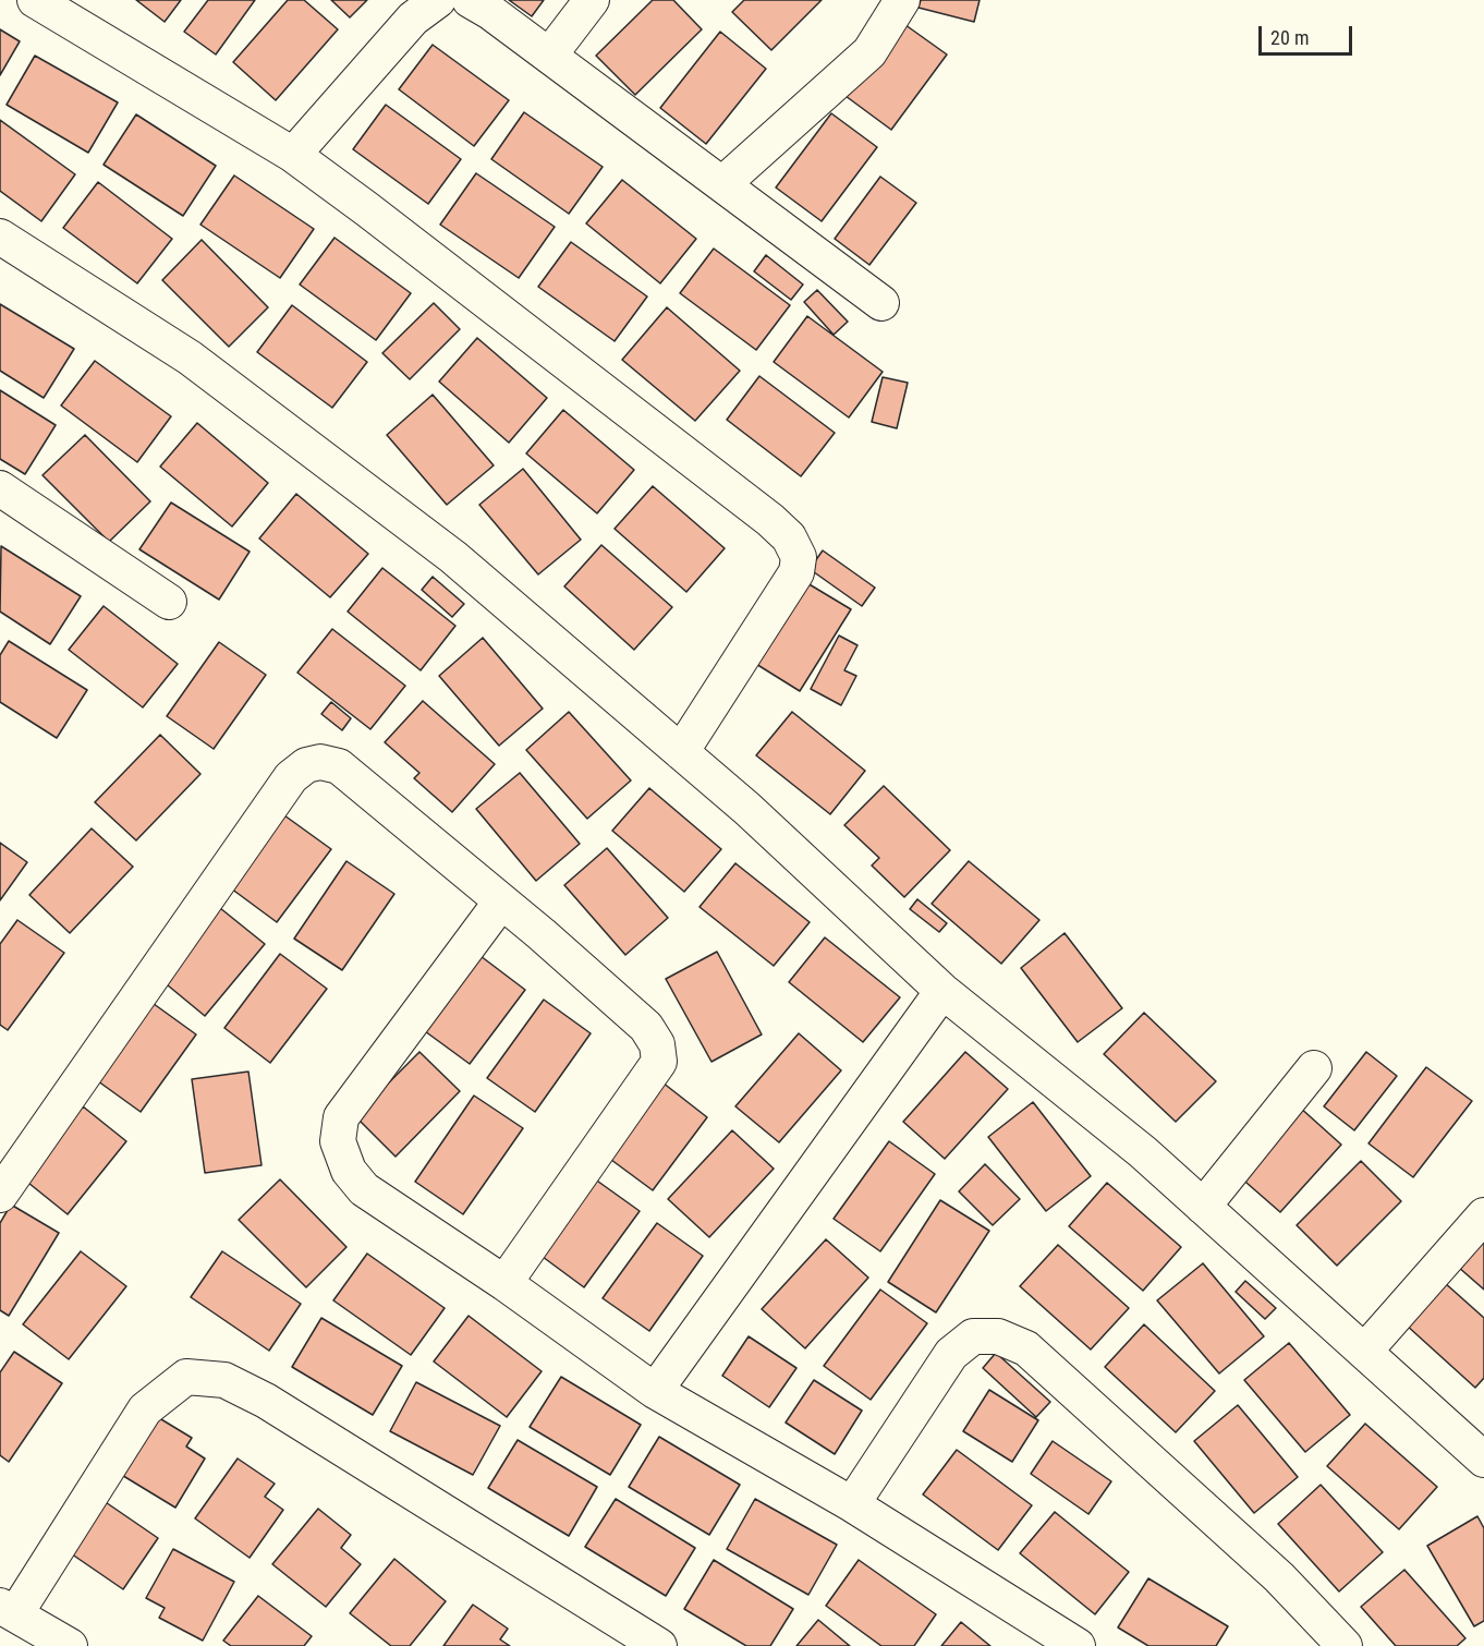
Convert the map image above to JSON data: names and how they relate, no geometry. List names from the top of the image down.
{
  "scale_bar": "20 m"
}
